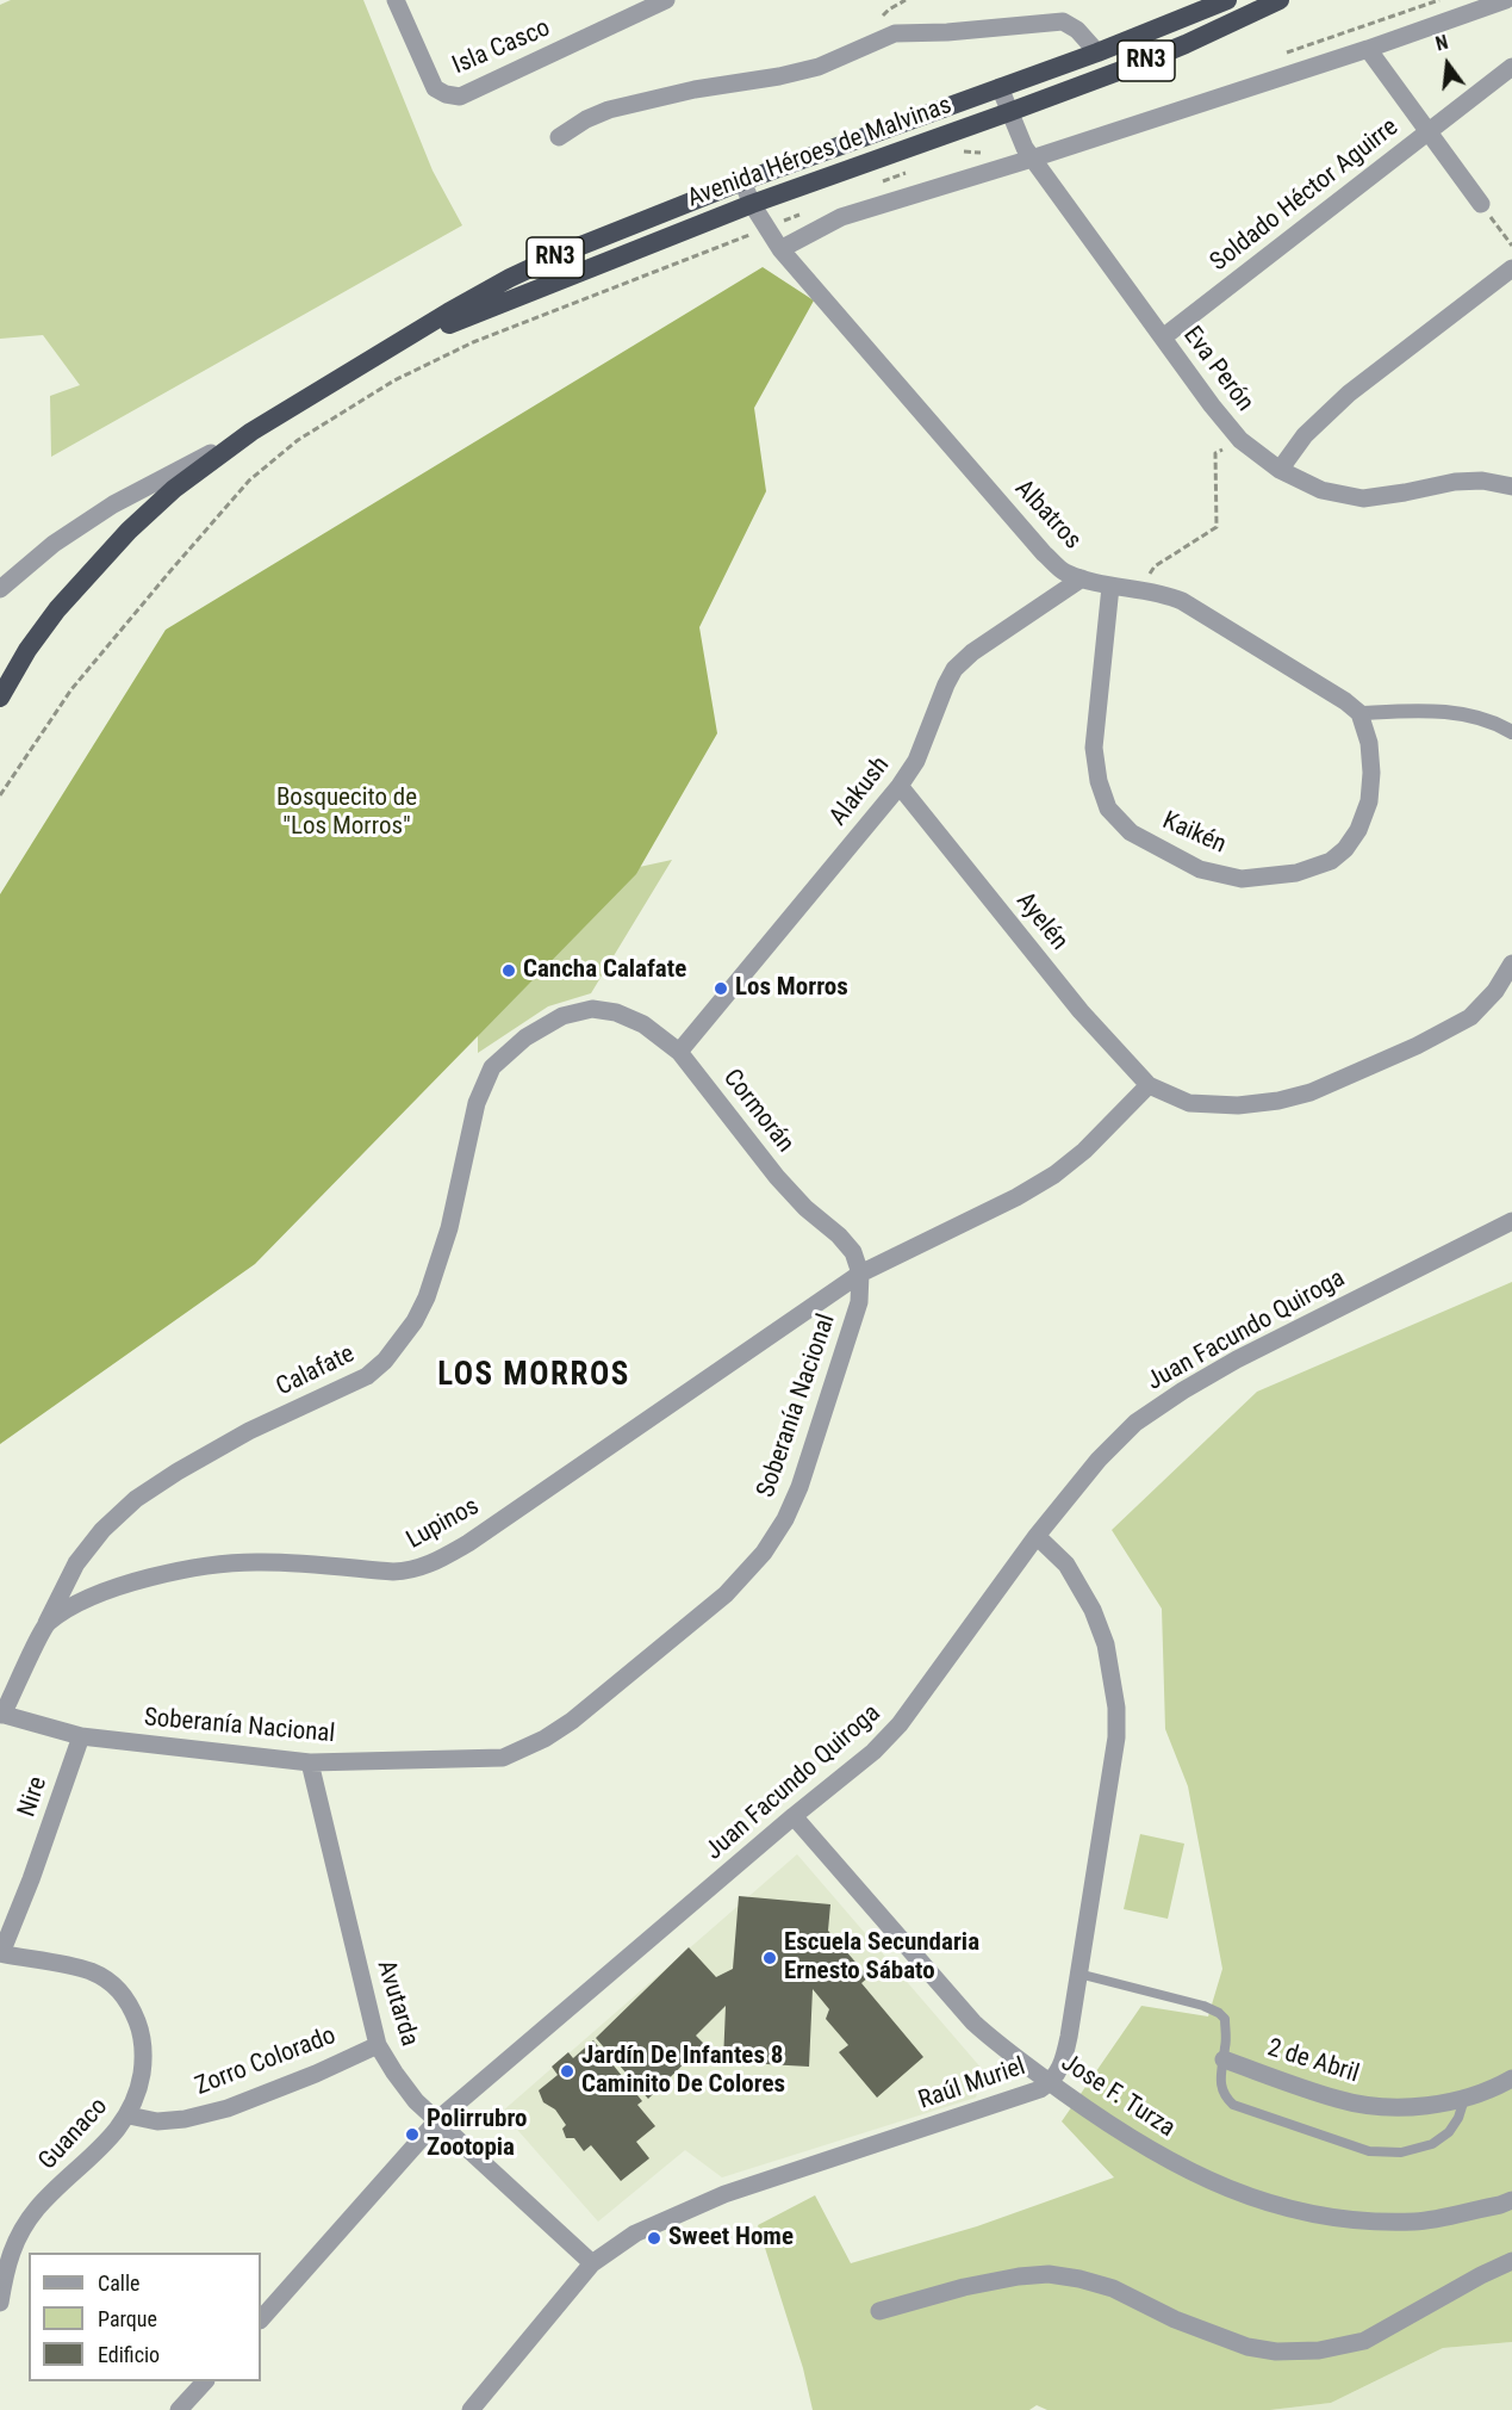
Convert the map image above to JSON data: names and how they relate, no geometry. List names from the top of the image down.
{
  "streets": {
    "highway": ["RN3", "Avenida Héroes de Malvinas"],
    "street": [
      "Isla Casco",
      "Soldado Héctor Aguirre",
      "Eva Perón",
      "Albatros",
      "Alakush",
      "Kaikén",
      "Ayelén",
      "Cormorán",
      "Juan Facundo Quiroga",
      "Calafate",
      "Soberanía Nacional",
      "Lupinos",
      "Nire",
      "Avutarda",
      "Zorro Colorado",
      "2 de Abril",
      "Raúl Muriel",
      "Jose F. Turza",
      "Guanaco"
    ]
  },
  "crossings": [
    ["Avenida Héroes de Malvinas", "Eva Perón"],
    ["Avenida Héroes de Malvinas", "Albatros"],
    ["Soldado Héctor Aguirre", "Eva Perón"],
    ["Albatros", "Alakush"],
    ["Albatros", "Kaikén"],
    ["Alakush", "Ayelén"],
    ["Alakush", "Cormorán"],
    ["Cormorán", "Calafate"],
    ["Cormorán", "Soberanía Nacional"],
    ["Cormorán", "Lupinos"],
    ["Juan Facundo Quiroga", "Avutarda"],
    ["Juan Facundo Quiroga", "Raúl Muriel"],
    ["Juan Facundo Quiroga", "Jose F. Turza"],
    ["Calafate", "Lupinos"],
    ["Soberanía Nacional", "Lupinos"],
    ["Soberanía Nacional", "Nire"],
    ["Soberanía Nacional", "Avutarda"],
    ["Nire", "Guanaco"],
    ["Avutarda", "Zorro Colorado"],
    ["Avutarda", "Raúl Muriel"],
    ["Zorro Colorado", "Guanaco"],
    ["Raúl Muriel", "Jose F. Turza"]
  ],
  "districts": ["LOS MORROS"],
  "parks": ["Bosquecito de \"Los Morros\""],
  "places": [
    "Cancha Calafate",
    "Los Morros",
    "Escuela Secundaria Ernesto Sábato",
    "Jardín De Infantes 8 Caminito De Colores",
    "Polirrubro Zootopia",
    "Sweet Home"
  ],
  "legend": ["Calle", "Parque", "Edificio"],
  "north": "top"
}
